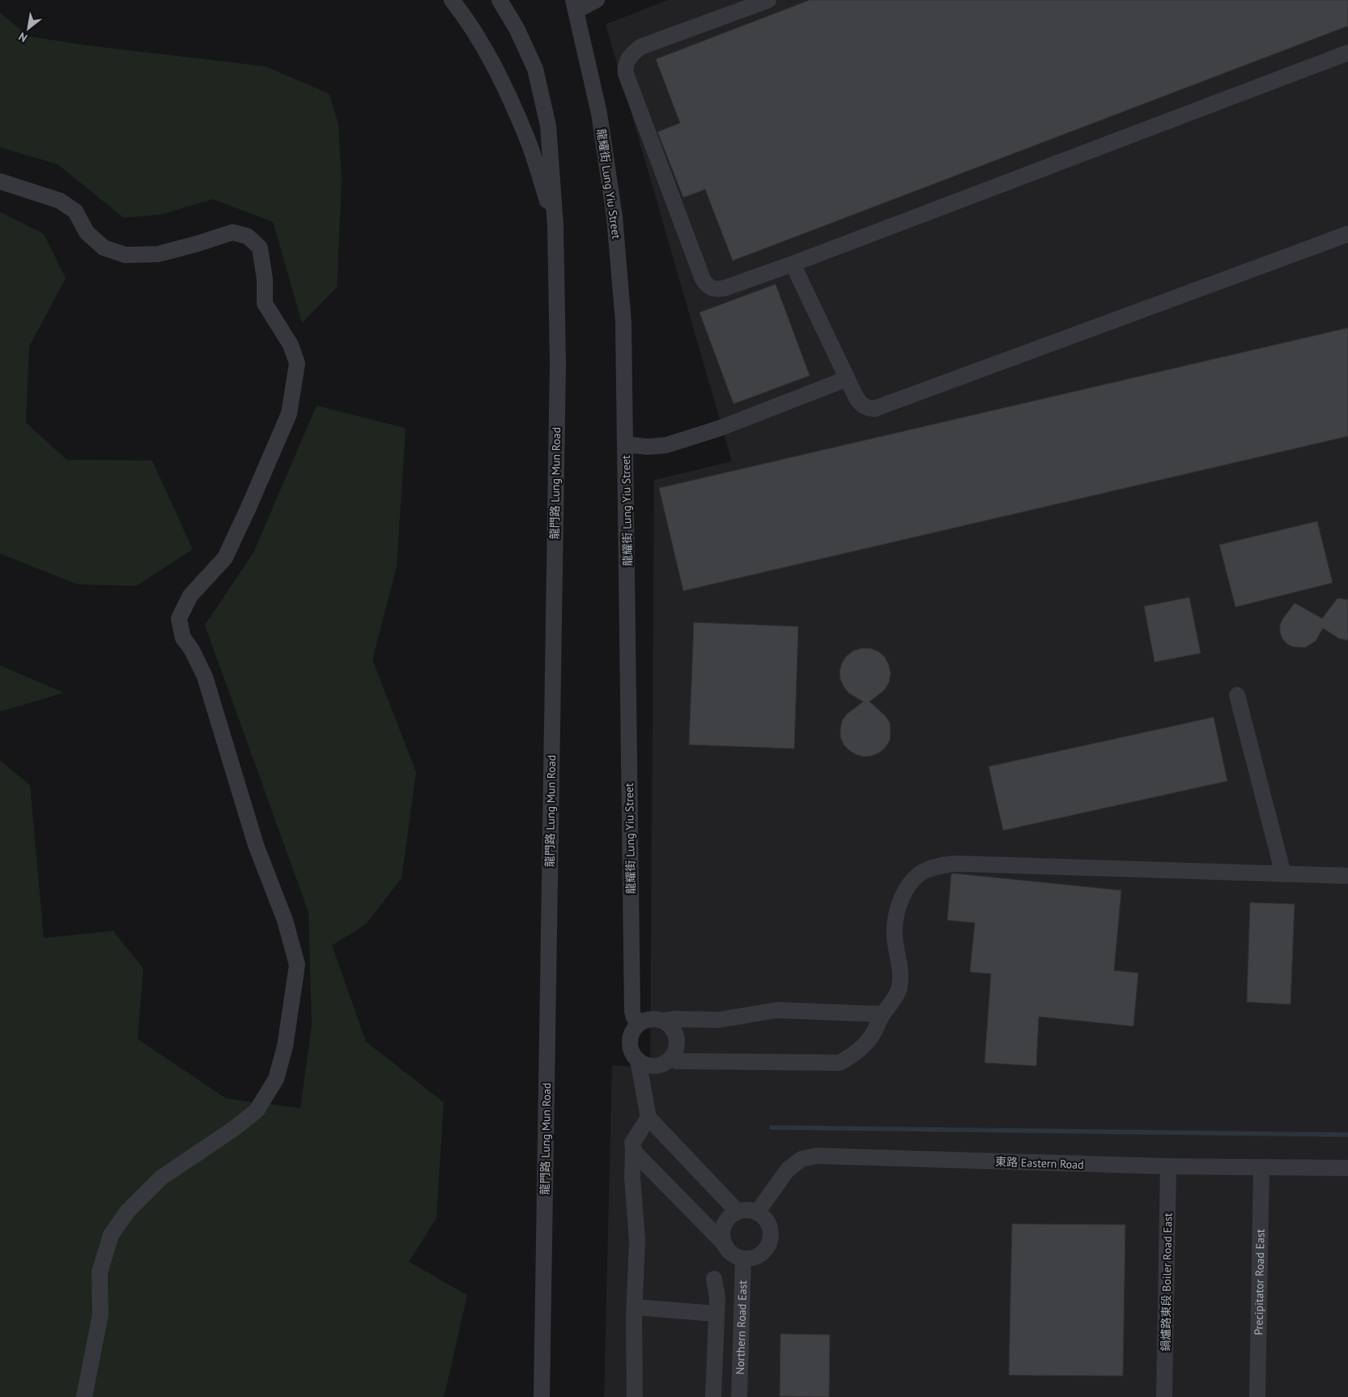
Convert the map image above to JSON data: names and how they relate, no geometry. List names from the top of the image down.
{
  "streets": {
    "street": [
      "龍耀街 Lung Yiu Street",
      "龍門路 Lung Mun Road",
      "東路 Eastern Road",
      "鍋爐路東段 Boiler Road East",
      "Precipitator Road East",
      "Northern Road East"
    ]
  },
  "crossings": [
    ["東路 Eastern Road", "鍋爐路東段 Boiler Road East"],
    ["東路 Eastern Road", "Precipitator Road East"],
    ["東路 Eastern Road", "Northern Road East"]
  ],
  "north": "bottom left"
}
